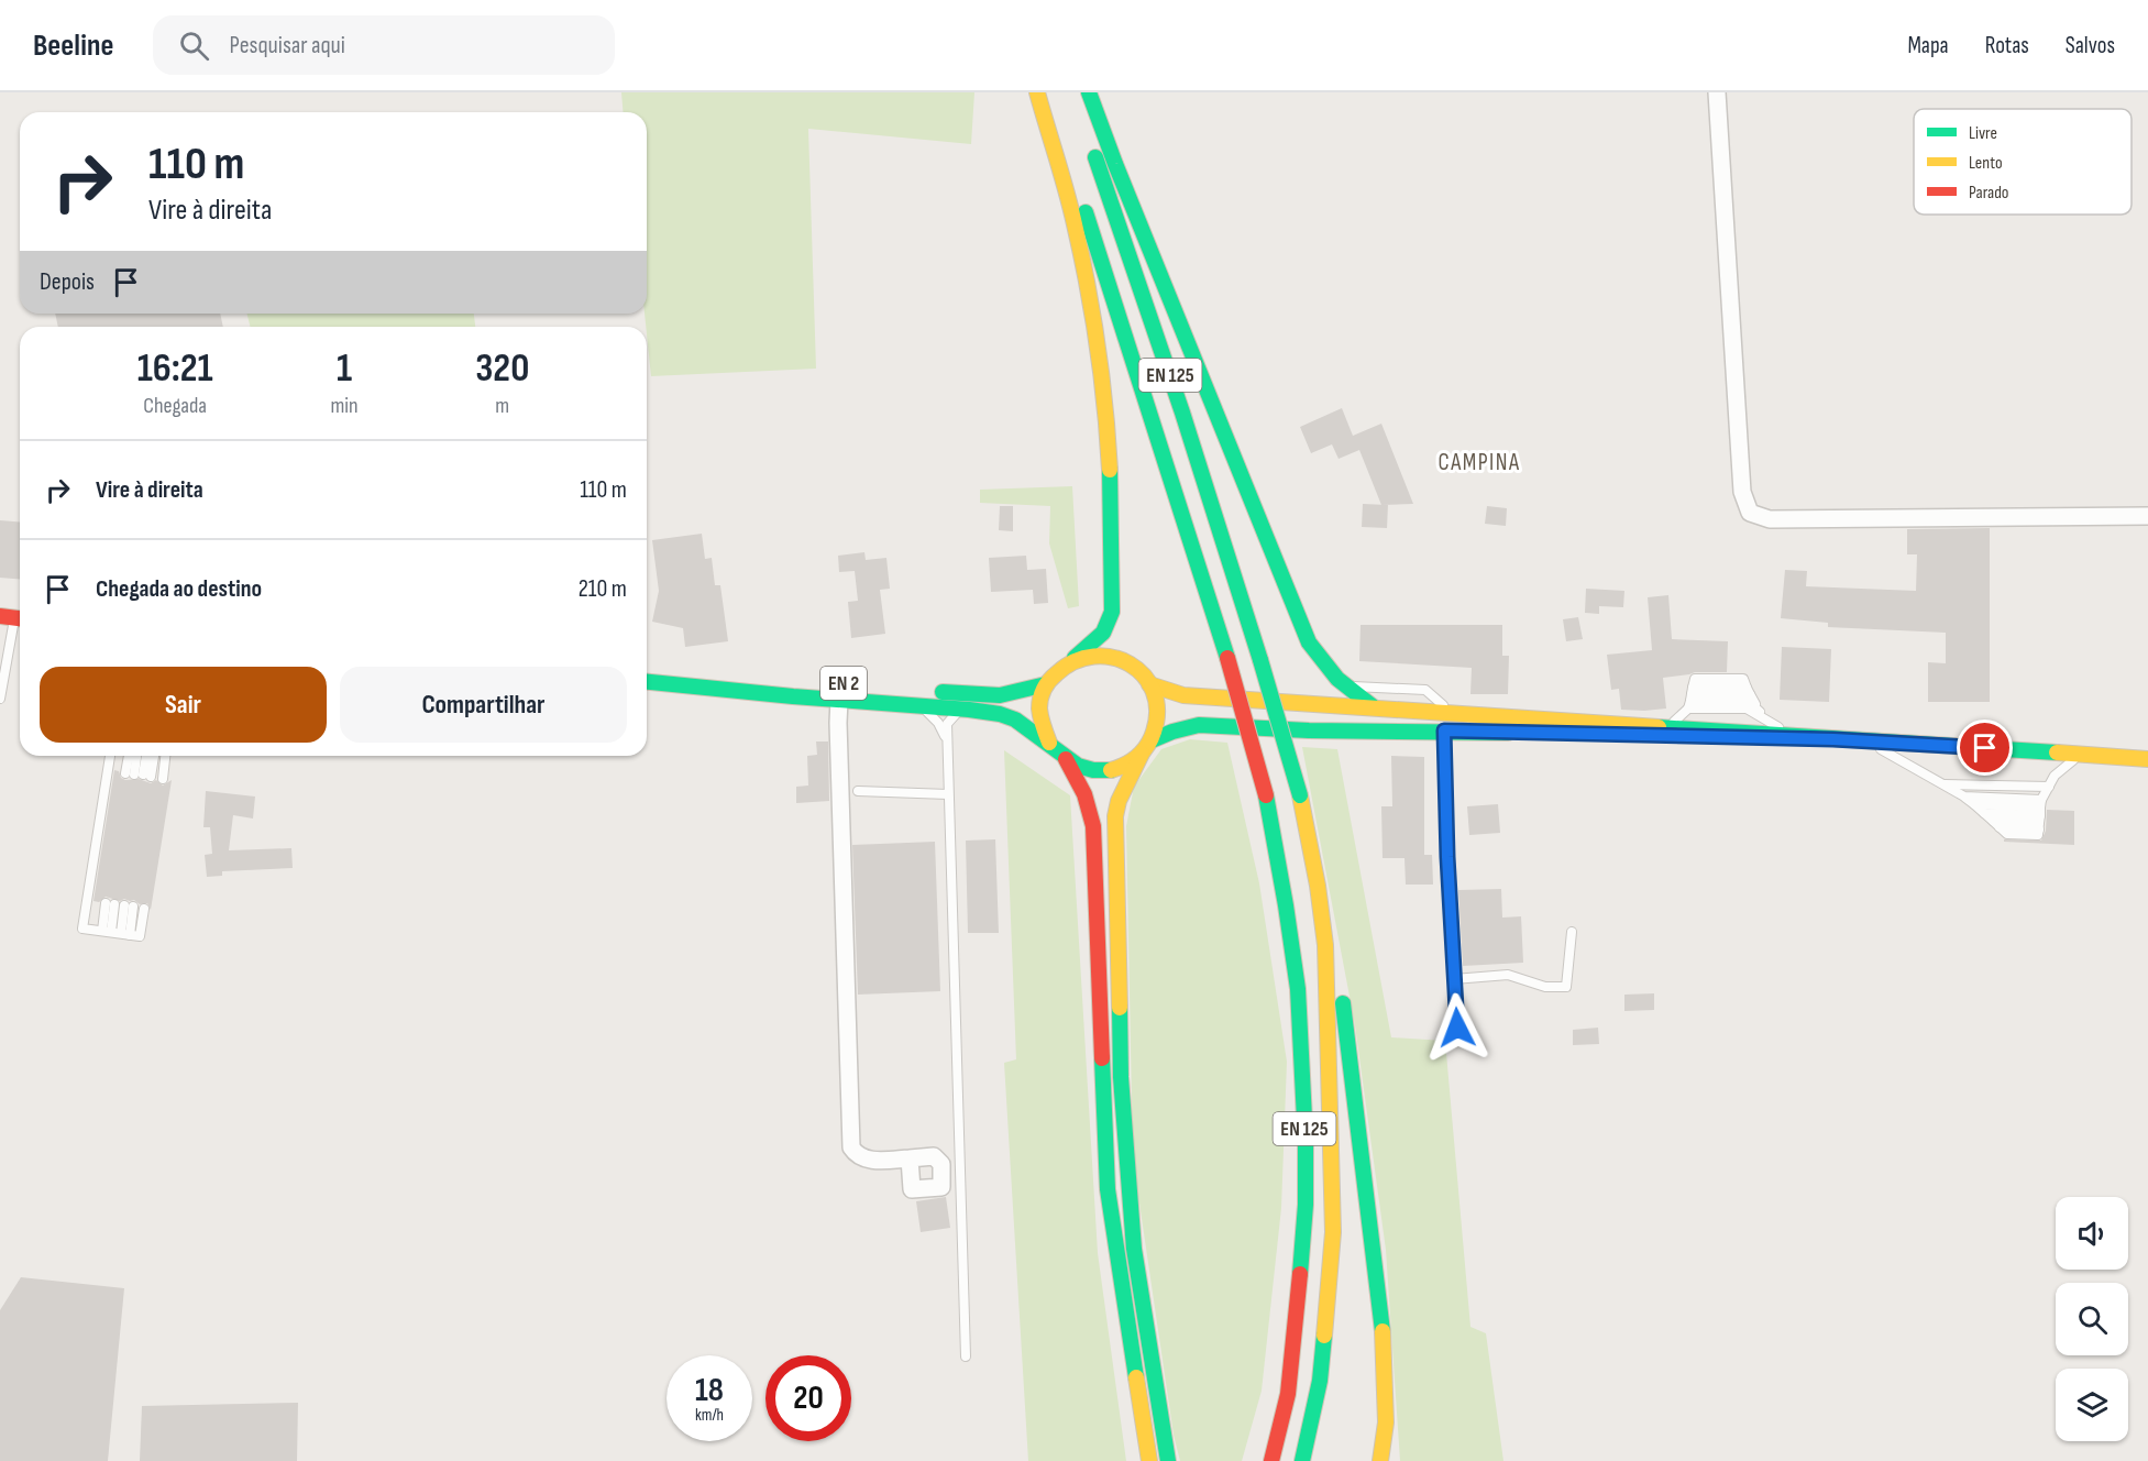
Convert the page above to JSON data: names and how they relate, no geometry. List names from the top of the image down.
{
  "streets": {
    "main road": ["EN 125", "EN 2"]
  },
  "districts": ["CAMPINA"],
  "legend": ["Livre", "Lento", "Parado"],
  "page": {
    "header": "Beeline",
    "search": "Pesquisar aqui",
    "nav": ["Mapa", "Rotas", "Salvos"],
    "turn": ["110 m", "Vire à direita"],
    "then": "Depois",
    "eta": [
      "16:21",
      "Chegada",
      "1",
      "min",
      "320",
      "m"
    ],
    "list": [
      {
        "name": "Vire à direita",
        "value": "110 m"
      },
      {
        "name": "Chegada ao destino",
        "value": "210 m"
      }
    ],
    "buttons": ["Sair", "Compartilhar"],
    "speed": "18 km/h",
    "limit": "20"
  }
}
